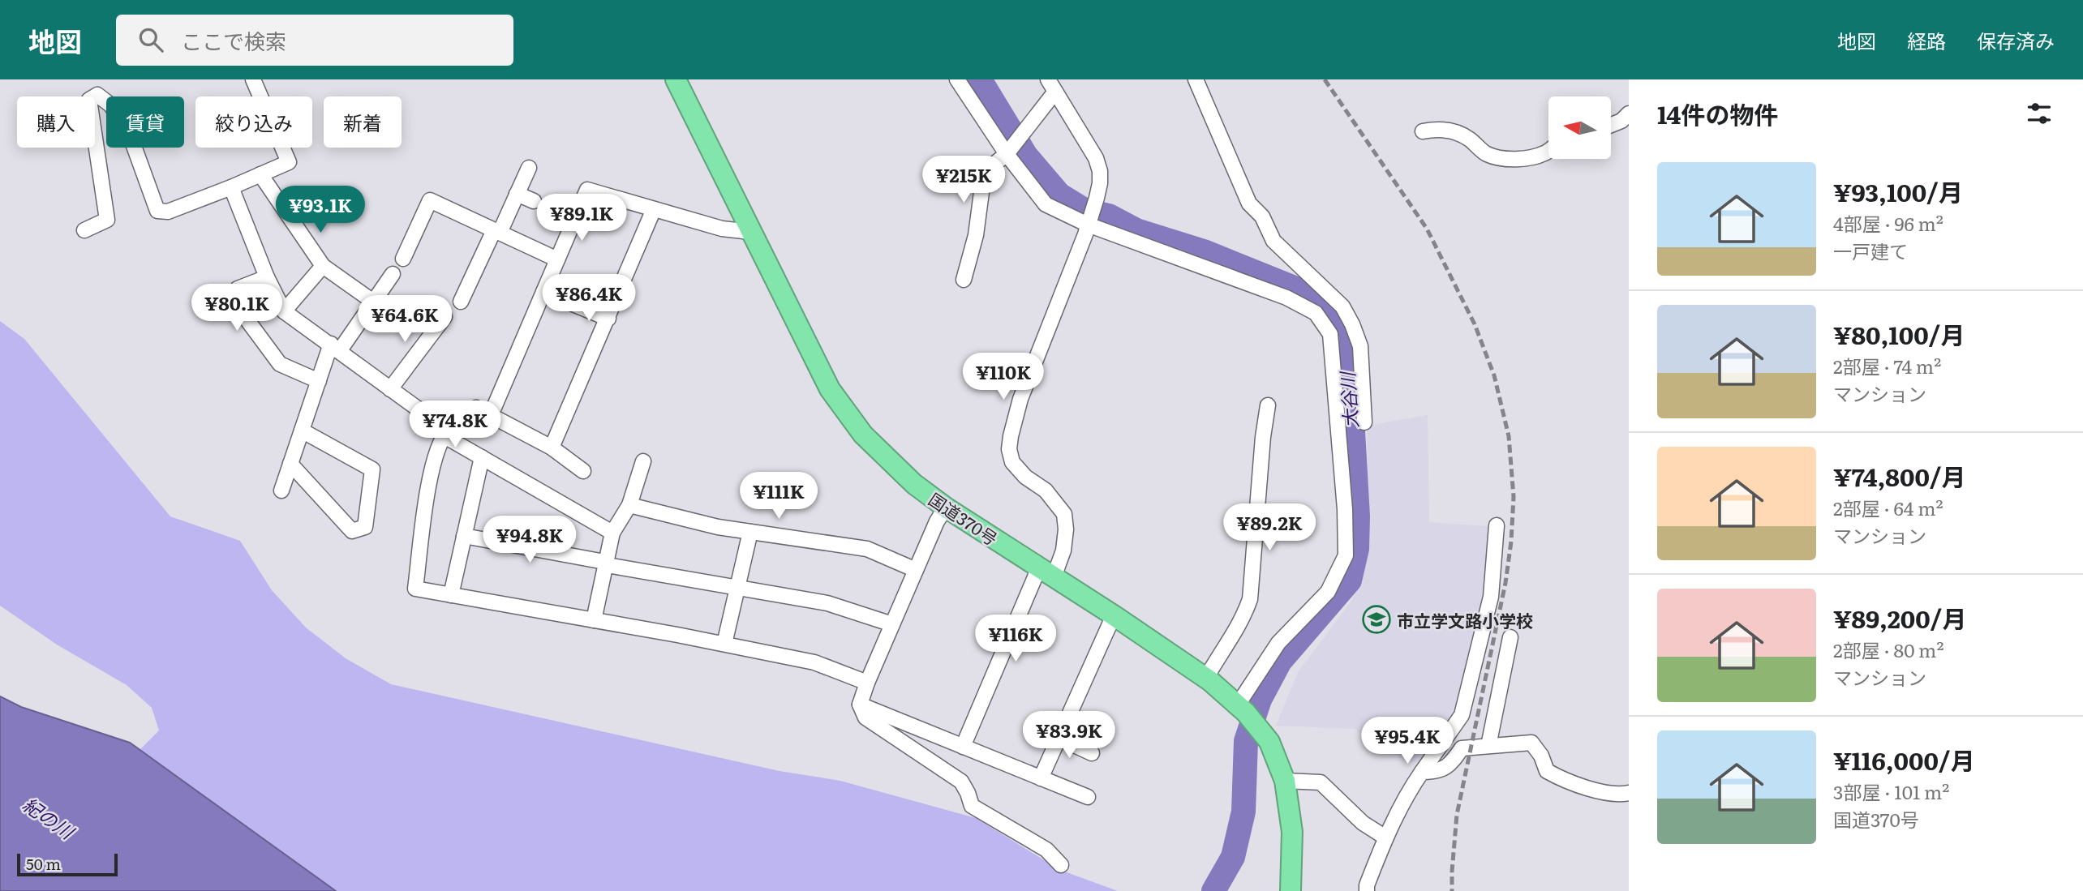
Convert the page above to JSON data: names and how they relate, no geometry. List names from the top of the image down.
{
  "streets": {
    "highway": ["国道370号"]
  },
  "water": ["大谷川", "紀の川"],
  "places": {
    "school or university": ["市立学文路小学校"]
  },
  "scale_bar": "50 m",
  "north": "left",
  "page": {
    "header": "地図",
    "search": "ここで検索",
    "nav": ["地図", "経路", "保存済み"],
    "heading": "14件の物件",
    "chip": [
      "購入",
      "賃貸",
      "絞り込み",
      "新着"
    ],
    "list": [
      {
        "name": "¥93,100/月",
        "note": "4部屋 · 96 m² · 一戸建て"
      },
      {
        "name": "¥80,100/月",
        "note": "2部屋 · 74 m² · マンション"
      },
      {
        "name": "¥74,800/月",
        "note": "2部屋 · 64 m² · マンション"
      },
      {
        "name": "¥89,200/月",
        "note": "2部屋 · 80 m² · マンション"
      },
      {
        "name": "¥116,000/月",
        "note": "3部屋 · 101 m² · 国道370号"
      }
    ],
    "price": [
      "¥215K",
      "¥93.1K",
      "¥89.1K",
      "¥86.4K",
      "¥80.1K",
      "¥64.6K",
      "¥110K",
      "¥74.8K",
      "¥111K",
      "¥89.2K",
      "¥94.8K",
      "¥116K",
      "¥83.9K",
      "¥95.4K"
    ],
    "scale": "50 m"
  }
}
